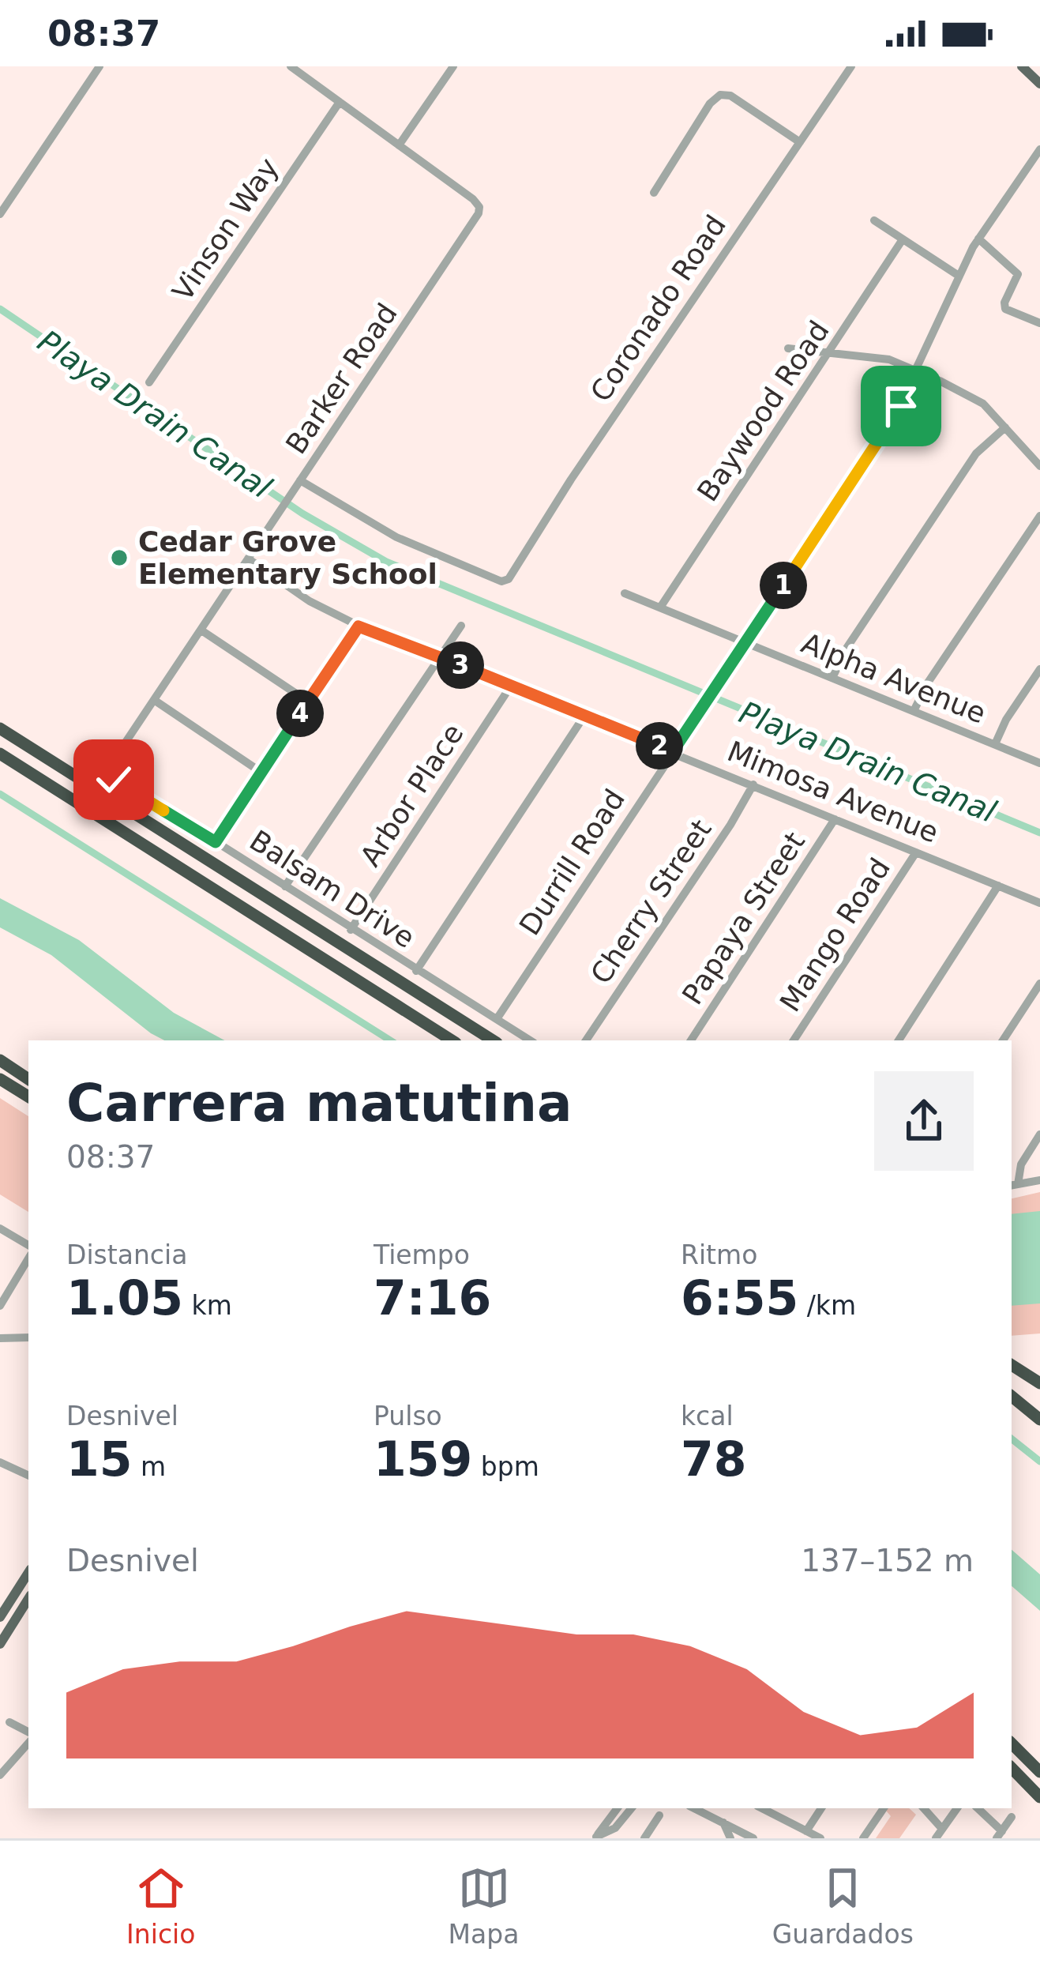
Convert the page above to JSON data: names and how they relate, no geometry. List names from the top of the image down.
{
  "streets": {
    "street": [
      "Vinson Way",
      "Coronado Road",
      "Barker Road",
      "Baywood Road",
      "Alpha Avenue",
      "Mimosa Avenue",
      "Arbor Place",
      "Durrill Road",
      "Balsam Drive",
      "Cherry Street",
      "Papaya Street",
      "Mango Road"
    ]
  },
  "crossings": [
    ["Vinson Way", "Barker Road"],
    ["Coronado Road", "Barker Road"],
    ["Barker Road", "Mimosa Avenue"],
    ["Barker Road", "Balsam Drive"],
    ["Baywood Road", "Alpha Avenue"],
    ["Alpha Avenue", "Durrill Road"],
    ["Mimosa Avenue", "Arbor Place"],
    ["Mimosa Avenue", "Durrill Road"],
    ["Mimosa Avenue", "Cherry Street"],
    ["Mimosa Avenue", "Papaya Street"],
    ["Mimosa Avenue", "Mango Road"],
    ["Arbor Place", "Balsam Drive"],
    ["Durrill Road", "Balsam Drive"]
  ],
  "water": ["Playa Drain Canal"],
  "places": ["Cedar Grove Elementary School"],
  "page": {
    "status": "08:37",
    "pins": [
      "1",
      "3",
      "4",
      "2"
    ],
    "heading": ["Carrera matutina", "08:37"],
    "stats": [
      ["Distancia", "1.05 km"],
      ["Tiempo", "7:16"],
      ["Ritmo", "6:55 /km"],
      ["Desnivel", "15 m"],
      ["Pulso", "159 bpm"],
      ["kcal", "78"]
    ],
    "chart": ["Desnivel", "137–152 m"],
    "tabs": ["Inicio", "Mapa", "Guardados"]
  }
}
